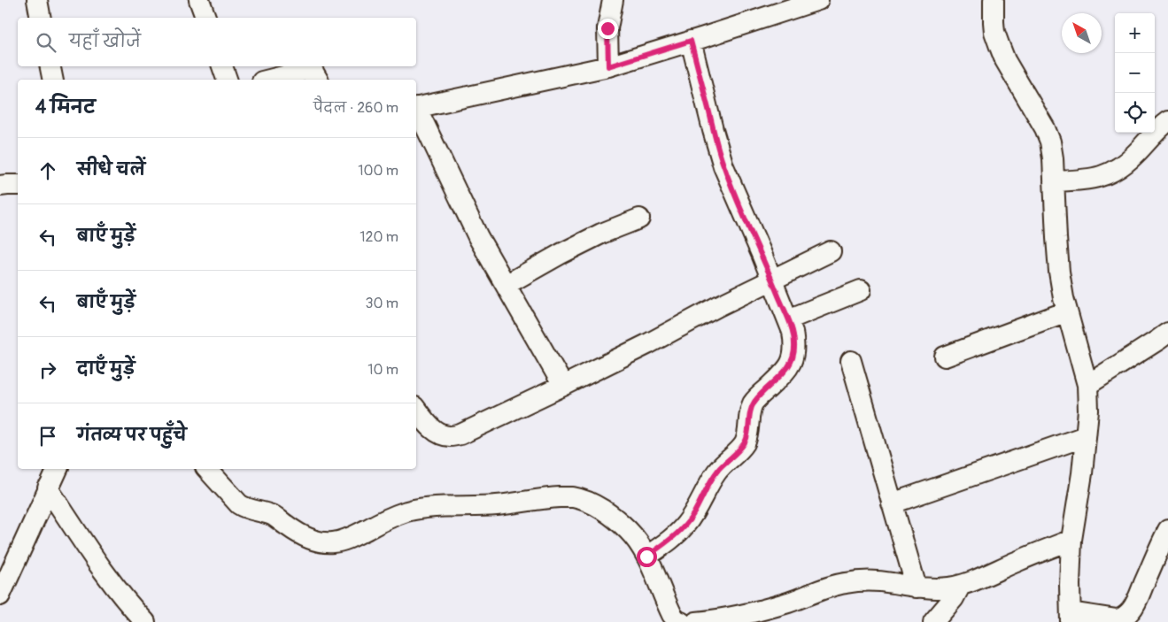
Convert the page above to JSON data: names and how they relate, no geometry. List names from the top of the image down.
{
  "north": "top left",
  "page": {
    "map_buttons": ["+", "−"],
    "search": "यहाँ खोजें",
    "heading": ["4 मिनट", "पैदल · 260 m"],
    "list": [
      ["सीधे चलें", "100 m"],
      ["बाएँ मुड़ें", "120 m"],
      ["बाएँ मुड़ें", "30 m"],
      ["दाएँ मुड़ें", "10 m"],
      "गंतव्य पर पहुँचे"
    ]
  }
}
